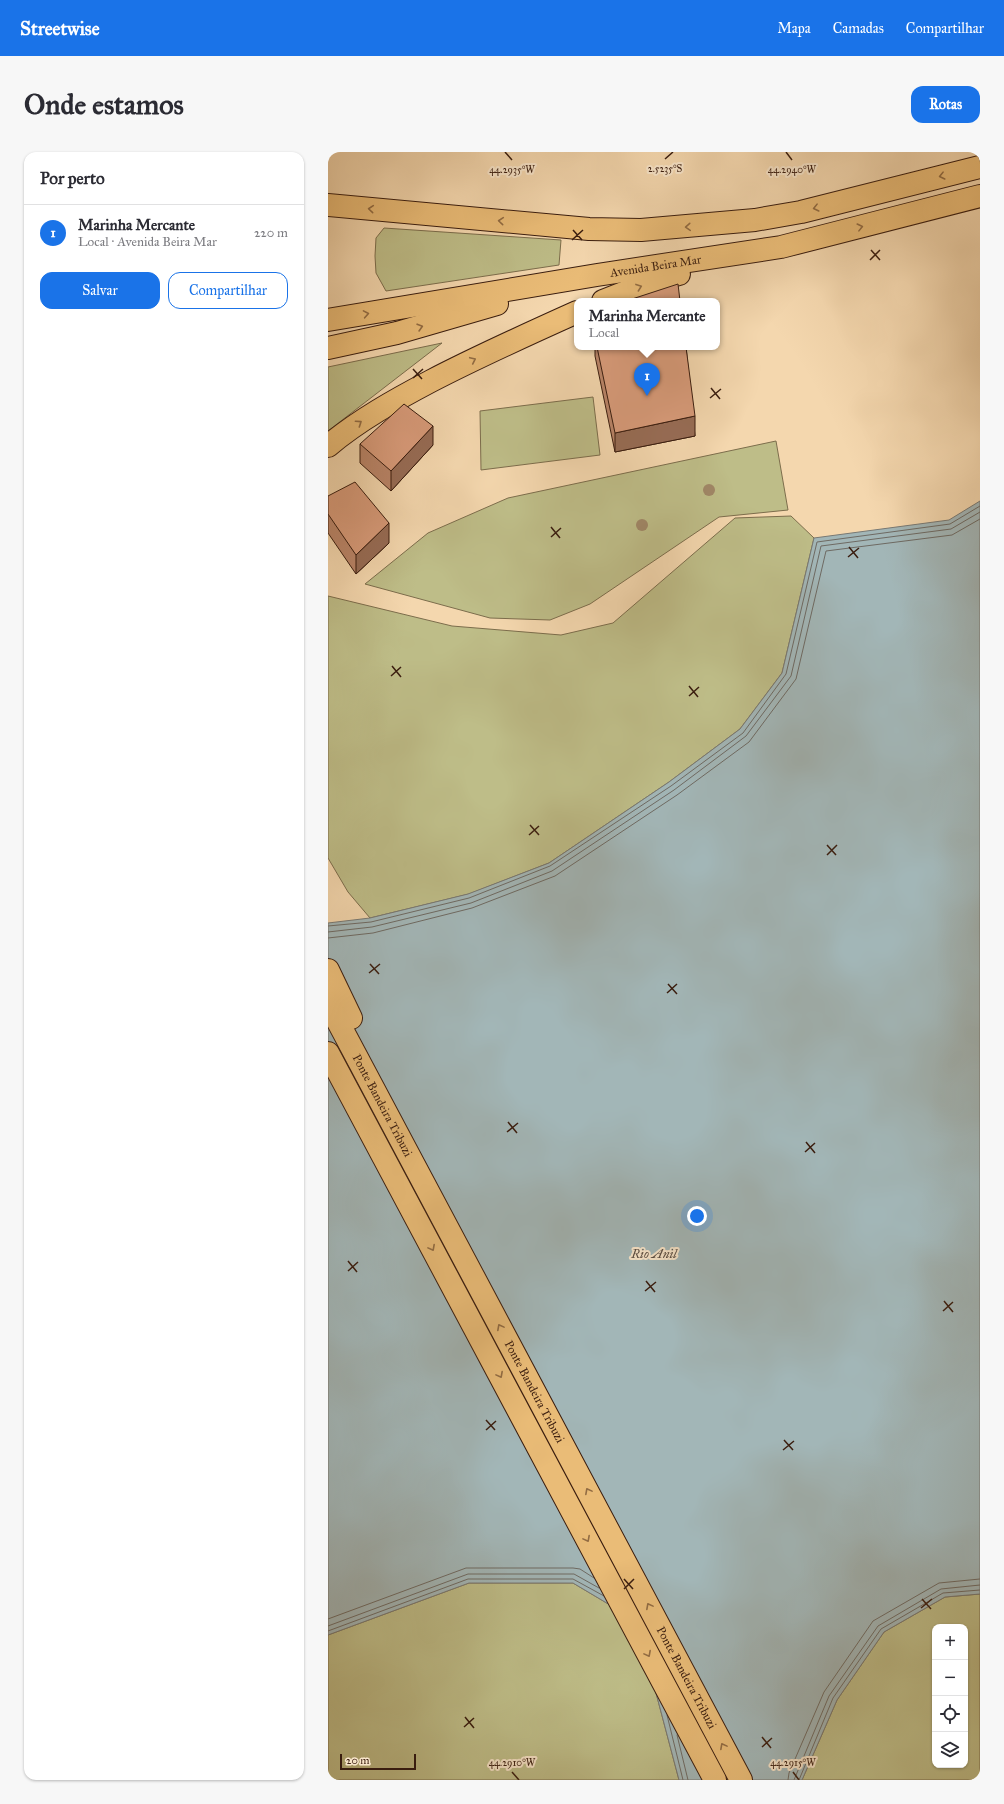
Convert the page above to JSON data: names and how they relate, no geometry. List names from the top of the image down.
{
  "streets": {
    "main road": ["Avenida Beira Mar", "Ponte Bandeira Tribuzi"]
  },
  "water": ["Rio Anil"],
  "scale_bar": "20 m",
  "page": {
    "header": "Streetwise",
    "nav": ["Mapa", "Camadas", "Compartilhar"],
    "buttons": [
      "Rotas",
      ["Salvar", "Compartilhar"]
    ],
    "title": "Onde estamos",
    "heading": "Por perto",
    "list": [
      {
        "mark": "1",
        "name": "Marinha Mercante",
        "note": "Local · Avenida Beira Mar",
        "value": "220 m"
      }
    ],
    "popup": ["Marinha Mercante", "Local"],
    "pins": "1",
    "map_buttons": ["+", "−"],
    "scale": "20 m"
  },
  "coordinates": [
    "2.5235°S",
    "44.2935°W",
    "44.2940°W",
    "44.2910°W",
    "44.2915°W"
  ]
}
